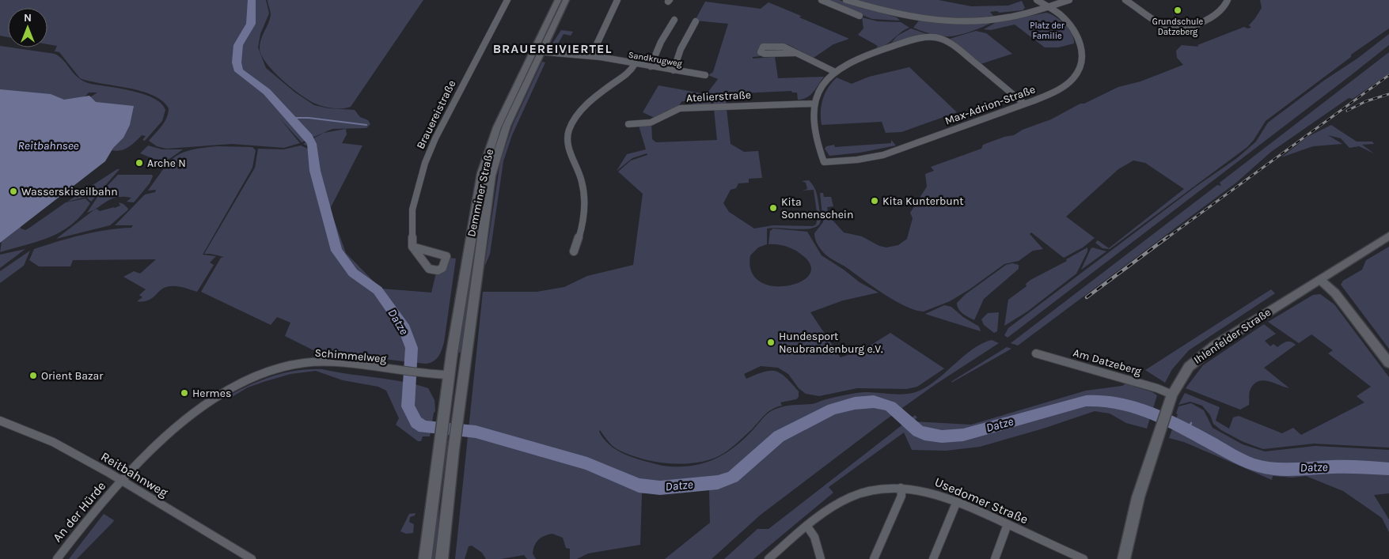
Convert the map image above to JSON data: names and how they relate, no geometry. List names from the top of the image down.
{
  "streets": {
    "main road": ["Demminer Straße", "Ihlenfelder Straße"],
    "street": [
      "Sandkrugweg",
      "Atelierstraße",
      "Max-Adrion-Straße",
      "Brauereistraße",
      "Schimmelweg",
      "Am Datzeberg",
      "Reitbahnweg",
      "Usedomer Straße",
      "An der Hürde"
    ]
  },
  "crossings": [
    ["Sandkrugweg", "Demminer Straße"],
    ["Demminer Straße", "Schimmelweg"],
    ["Ihlenfelder Straße", "Am Datzeberg"],
    ["Schimmelweg", "Reitbahnweg"],
    ["Schimmelweg", "An der Hürde"],
    ["Reitbahnweg", "An der Hürde"]
  ],
  "districts": ["BRAUEREIVIERTEL"],
  "water": ["Reitbahnsee", "Datze"],
  "parks": ["Platz der Familie"],
  "places": [
    "Grundschule Datzeberg",
    "Arche N",
    "Wasserskiseilbahn",
    "Kita Kunterbunt",
    "Kita Sonnenschein",
    "Hundesport Neubrandenburg e.V.",
    "Orient Bazar",
    "Hermes"
  ],
  "north": "top"
}
